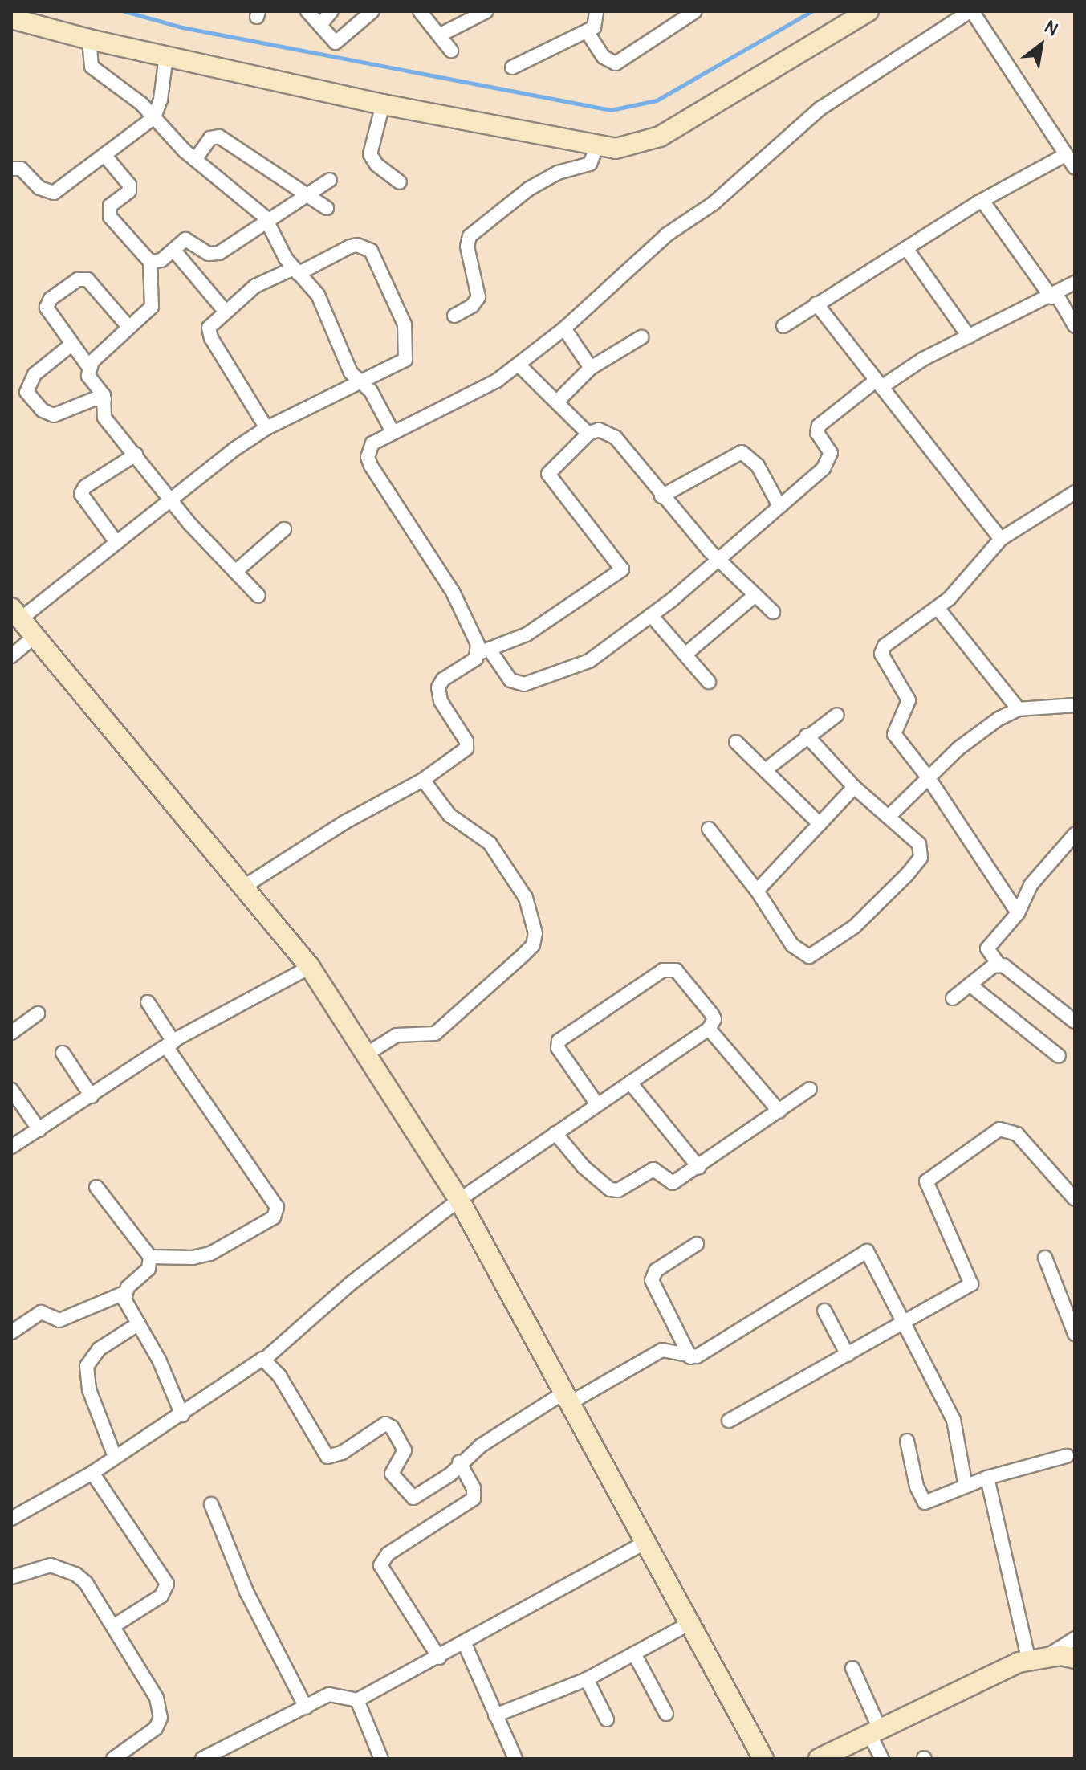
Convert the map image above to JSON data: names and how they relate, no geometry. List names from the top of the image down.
{
  "north": "top right"
}
